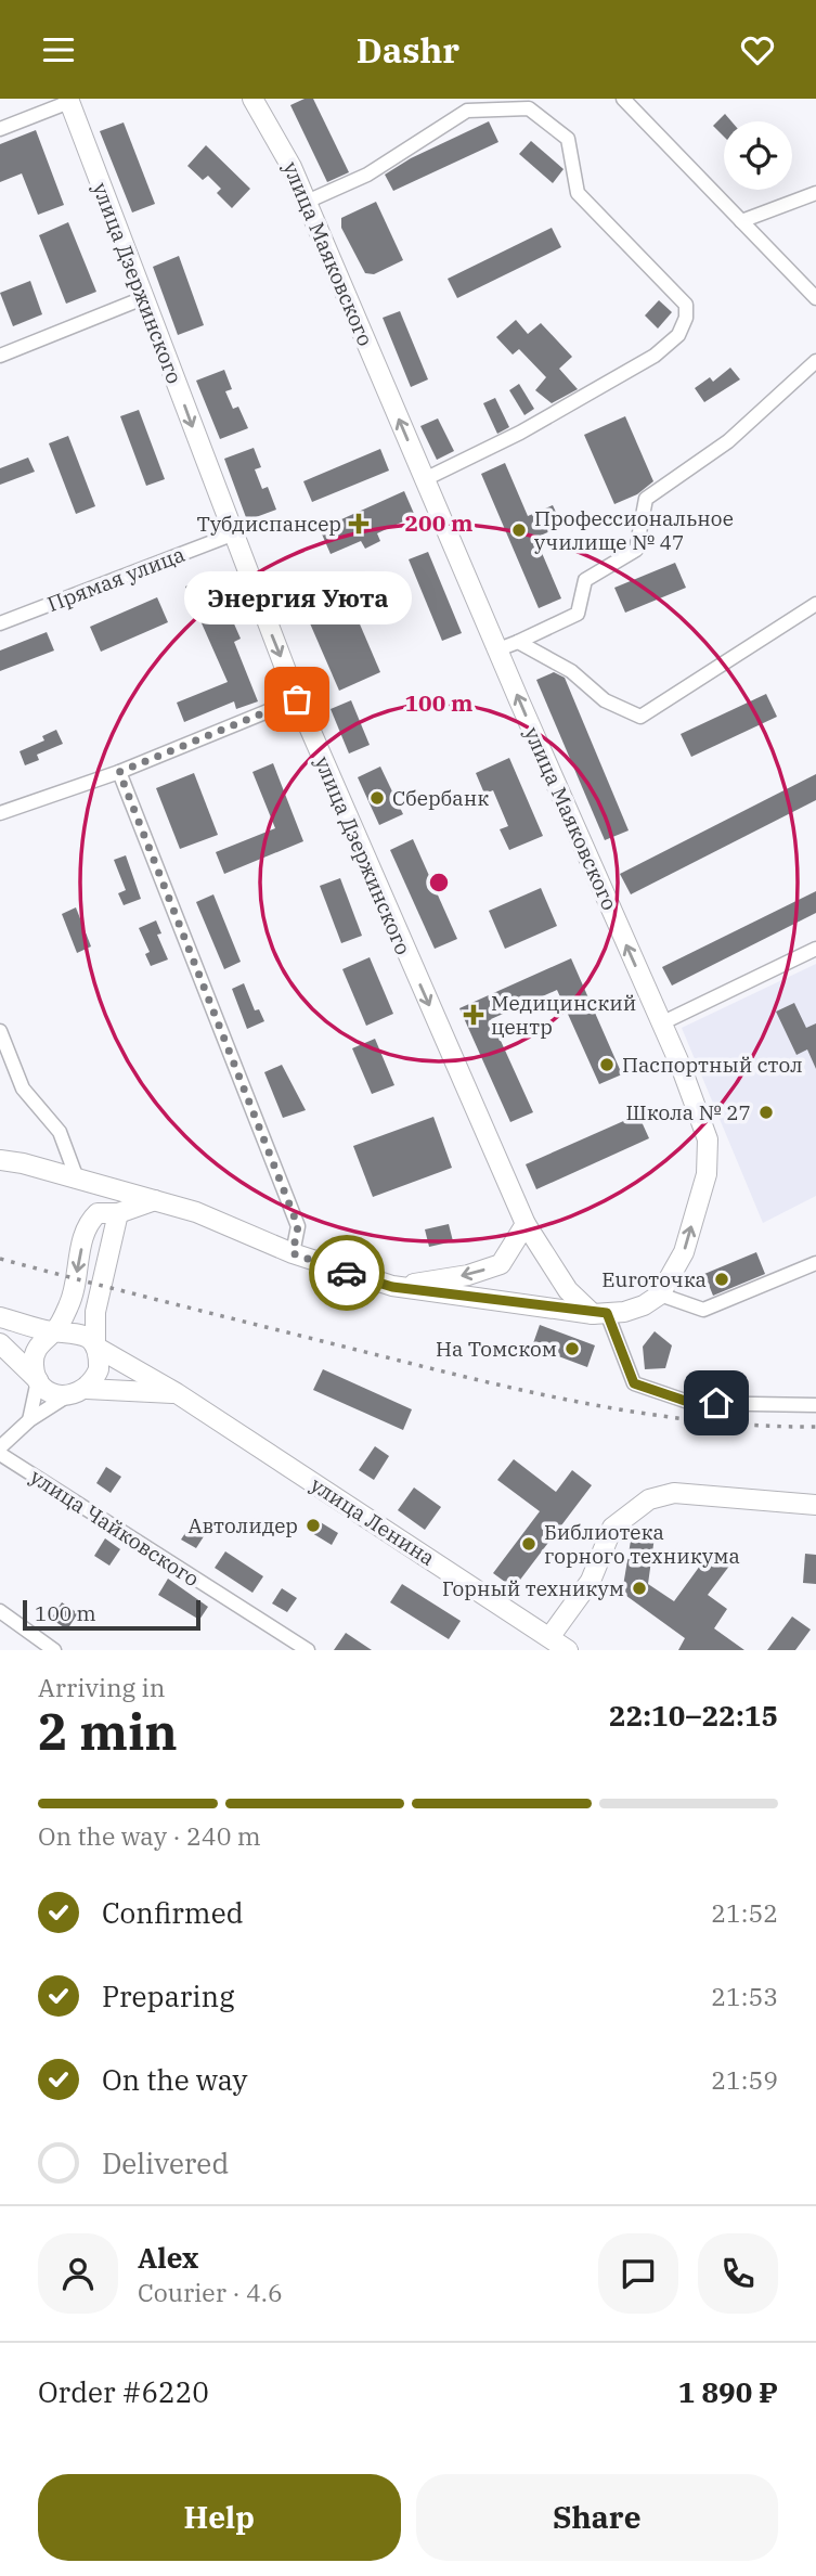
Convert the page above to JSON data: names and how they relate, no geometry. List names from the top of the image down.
{
  "streets": {
    "main road": ["улица Маяковского", "улица Дзержинского", "улица Ленина"],
    "street": ["Прямая улица", "улица Чайковского"]
  },
  "crossings": [
    ["улица Дзержинского", "Прямая улица"]
  ],
  "one_way": ["улица Маяковского", "улица Дзержинского"],
  "places": {
    "health": ["Тубдиспансер", "Медицинский центр"],
    "other": [
      "Профессиональное училище № 47",
      "Энергия Уюта",
      "Сбербанк",
      "Паспортный стол",
      "Школа № 27",
      "Euroточка",
      "На Томском",
      "Автолидер",
      "Библиотека горного техникума",
      "Горный техникум"
    ]
  },
  "scale_bar": "100 m",
  "page": {
    "header": "Dashr",
    "bubble": "Энергия Уюта",
    "scale": "100 m",
    "heading": ["2 min", "Arriving in", "22:10–22:15"],
    "panel": [
      "Alex",
      "Courier · 4.6",
      "Order #6220",
      "1 890 ₽"
    ],
    "bar": "On the way · 240 m",
    "list": [
      ["Confirmed", "21:52"],
      ["Preparing", "21:53"],
      ["On the way", "21:59"],
      "Delivered"
    ],
    "buttons": ["Help", "Share"]
  },
  "rings": ["200 m", "100 m"]
}
